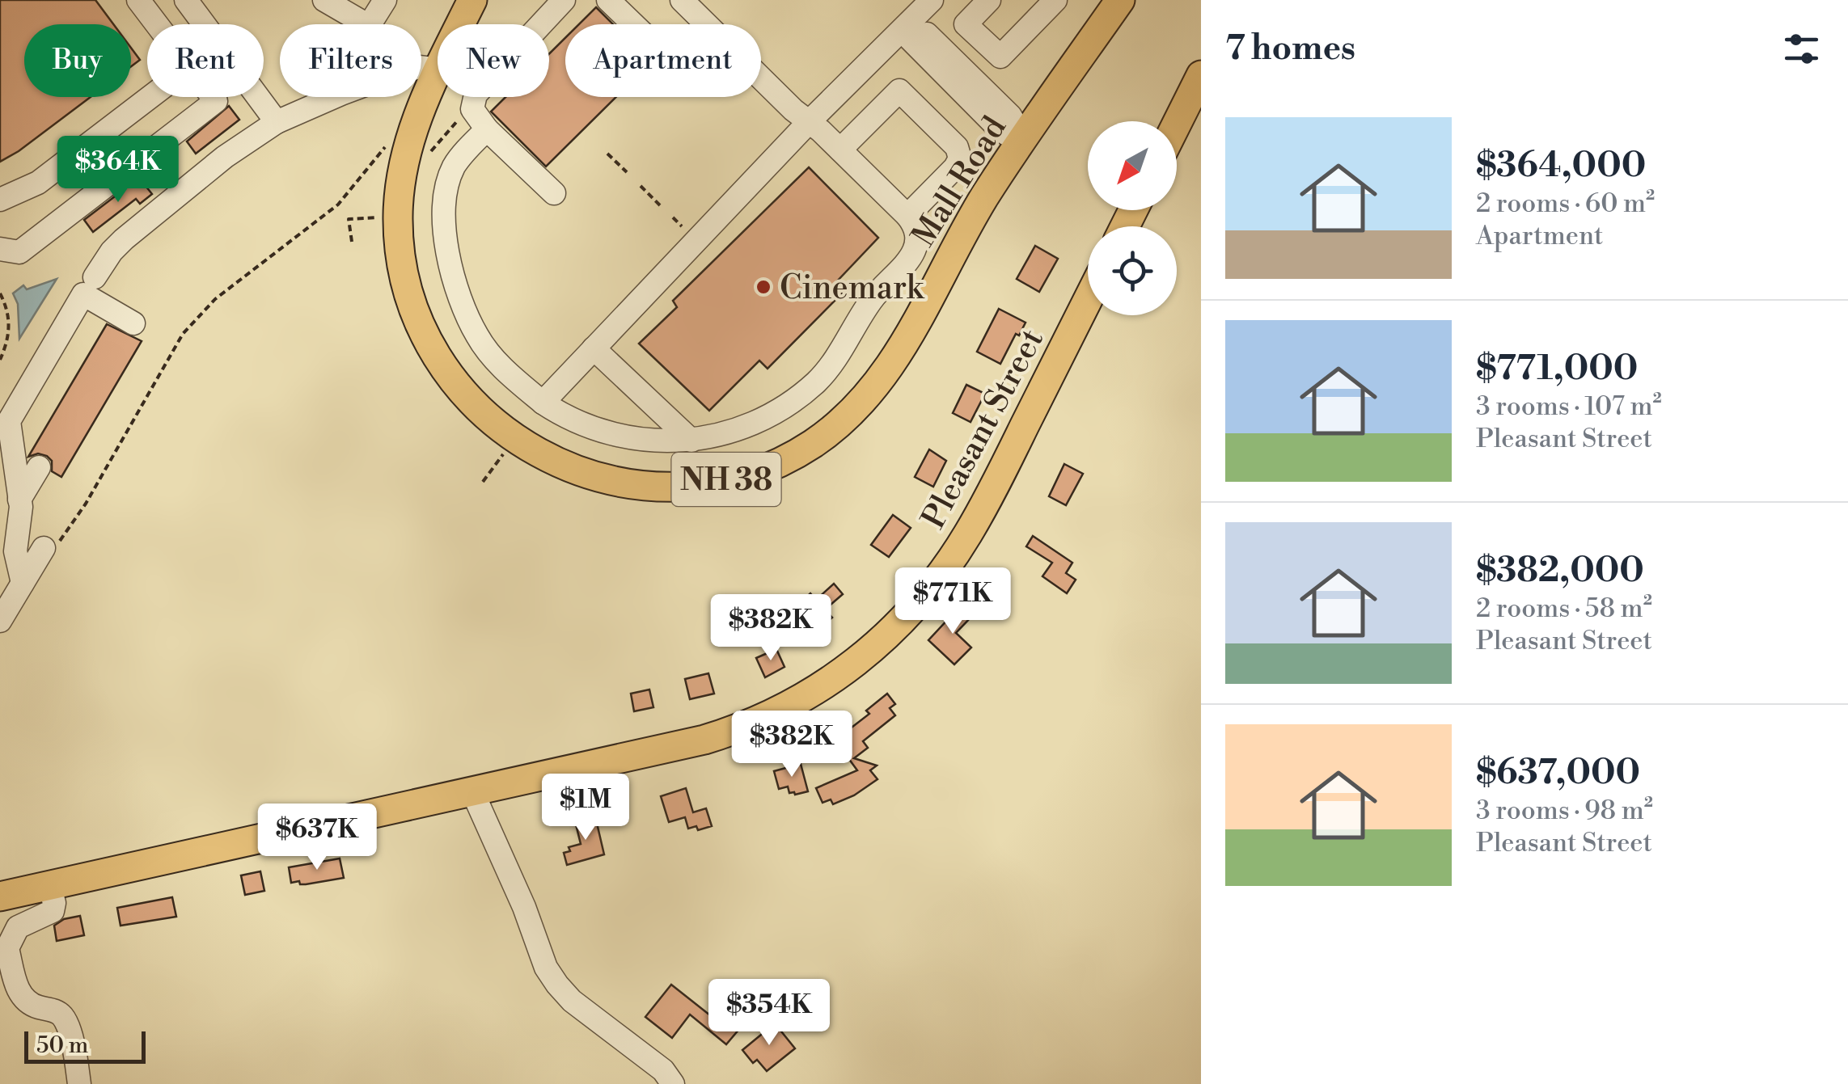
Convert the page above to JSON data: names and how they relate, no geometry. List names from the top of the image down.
{
  "streets": {
    "main road": ["Mall Road", "Pleasant Street", "NH 38"]
  },
  "places": ["Cinemark"],
  "scale_bar": "50 m",
  "north": "bottom left",
  "page": {
    "heading": "7 homes",
    "chip": [
      "Buy",
      "Rent",
      "Filters",
      "New",
      "Apartment"
    ],
    "list": [
      {
        "name": "$364,000",
        "note": "2 rooms · 60 m² · Apartment"
      },
      {
        "name": "$771,000",
        "note": "3 rooms · 107 m² · Pleasant Street"
      },
      {
        "name": "$382,000",
        "note": "2 rooms · 58 m² · Pleasant Street"
      },
      {
        "name": "$637,000",
        "note": "3 rooms · 98 m² · Pleasant Street"
      }
    ],
    "price": [
      "$364K",
      "$771K",
      "$382K",
      "$382K",
      "$1M",
      "$637K",
      "$354K"
    ],
    "scale": "50 m"
  }
}
